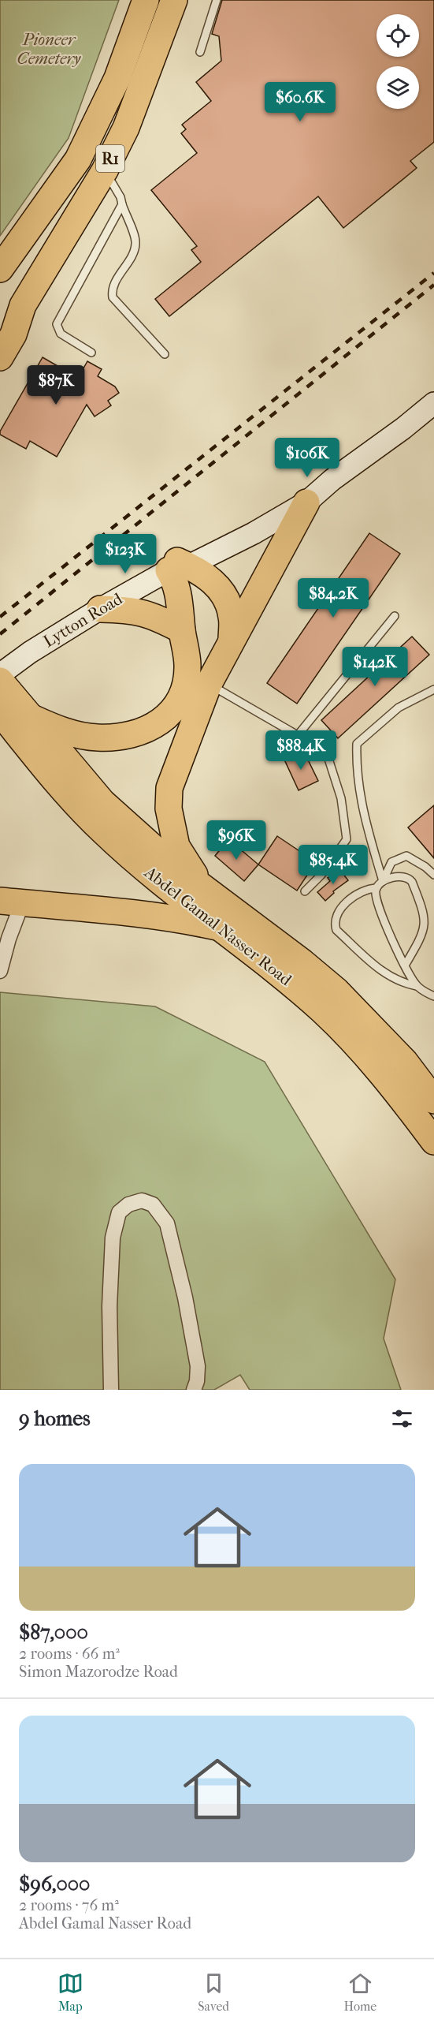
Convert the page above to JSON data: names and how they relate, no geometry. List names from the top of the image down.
{
  "streets": {
    "highway": ["R1", "Abdel Gamal Nasser Road"],
    "main road": ["Lytton Road"]
  },
  "crossings": [
    ["Lytton Road", "Abdel Gamal Nasser Road"]
  ],
  "parks": ["Pioneer Cemetery"],
  "page": {
    "price": [
      "$60.6K",
      "$87K",
      "$106K",
      "$123K",
      "$84.2K",
      "$142K",
      "$88.4K",
      "$96K",
      "$85.4K"
    ],
    "heading": "9 homes",
    "list": [
      {
        "name": "$87,000",
        "note": "2 rooms · 66 m² · Simon Mazorodze Road"
      },
      {
        "name": "$96,000",
        "note": "2 rooms · 76 m² · Abdel Gamal Nasser Road"
      }
    ],
    "tabs": ["Map", "Saved", "Home"]
  }
}
